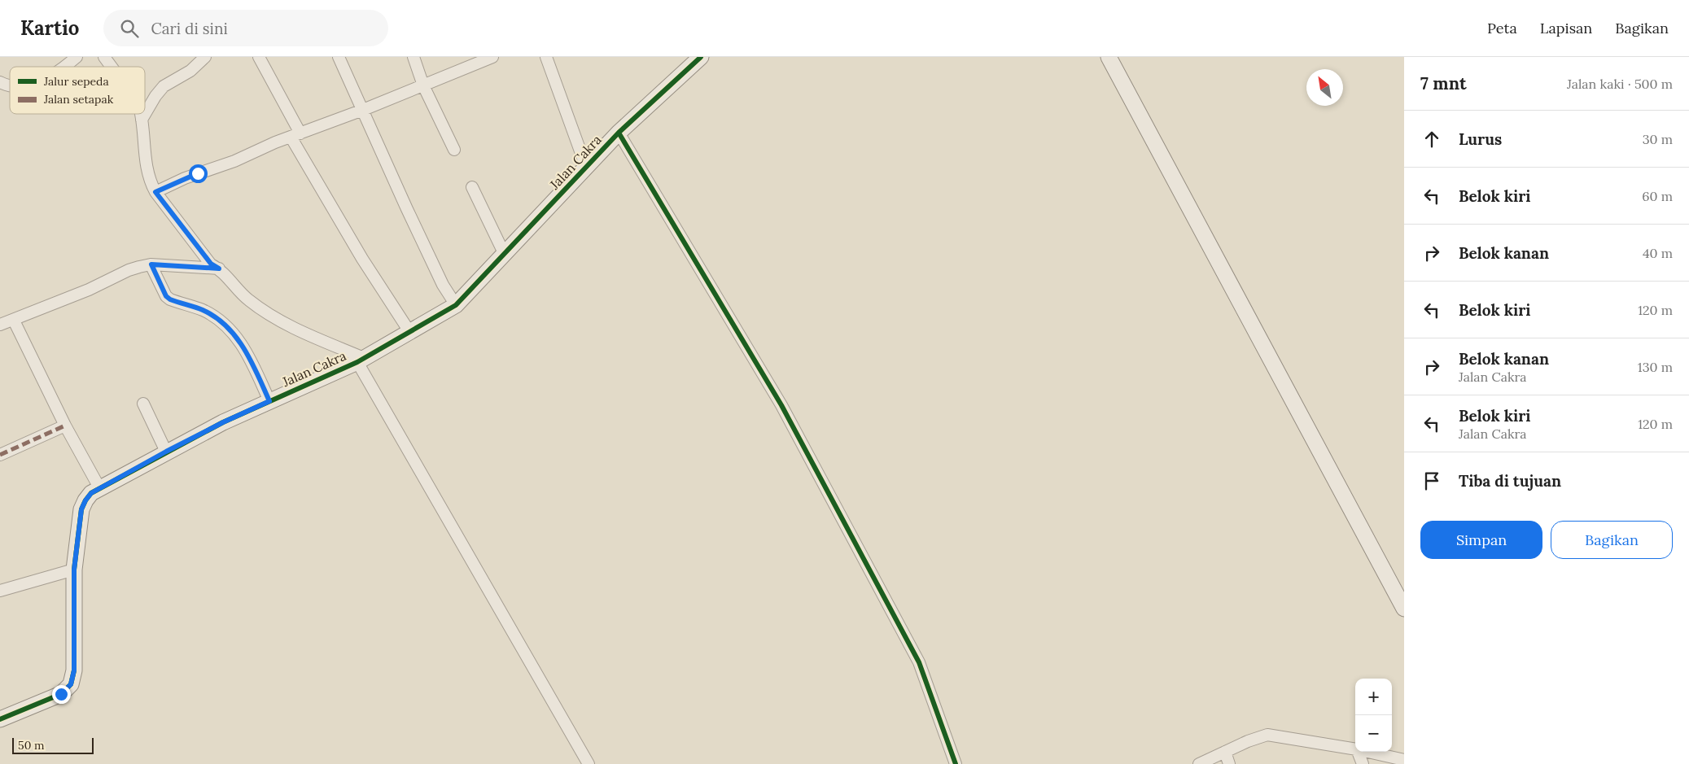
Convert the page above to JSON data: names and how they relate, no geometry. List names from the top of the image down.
{
  "streets": {
    "street": ["Jalan Cakra"]
  },
  "legend": ["Jalur sepeda", "Jalan setapak"],
  "scale_bar": "50 m",
  "north": "top left",
  "page": {
    "header": "Kartio",
    "search": "Cari di sini",
    "nav": ["Peta", "Lapisan", "Bagikan"],
    "heading": ["7 mnt", "Jalan kaki · 500 m"],
    "list": [
      ["Lurus", "30 m"],
      ["Belok kiri", "60 m"],
      ["Belok kanan", "40 m"],
      ["Belok kiri", "120 m"],
      ["Belok kanan", "Jalan Cakra", "130 m"],
      ["Belok kiri", "Jalan Cakra", "120 m"],
      "Tiba di tujuan"
    ],
    "buttons": ["Simpan", "Bagikan"],
    "map_buttons": ["+", "−"],
    "scale": "50 m"
  }
}
